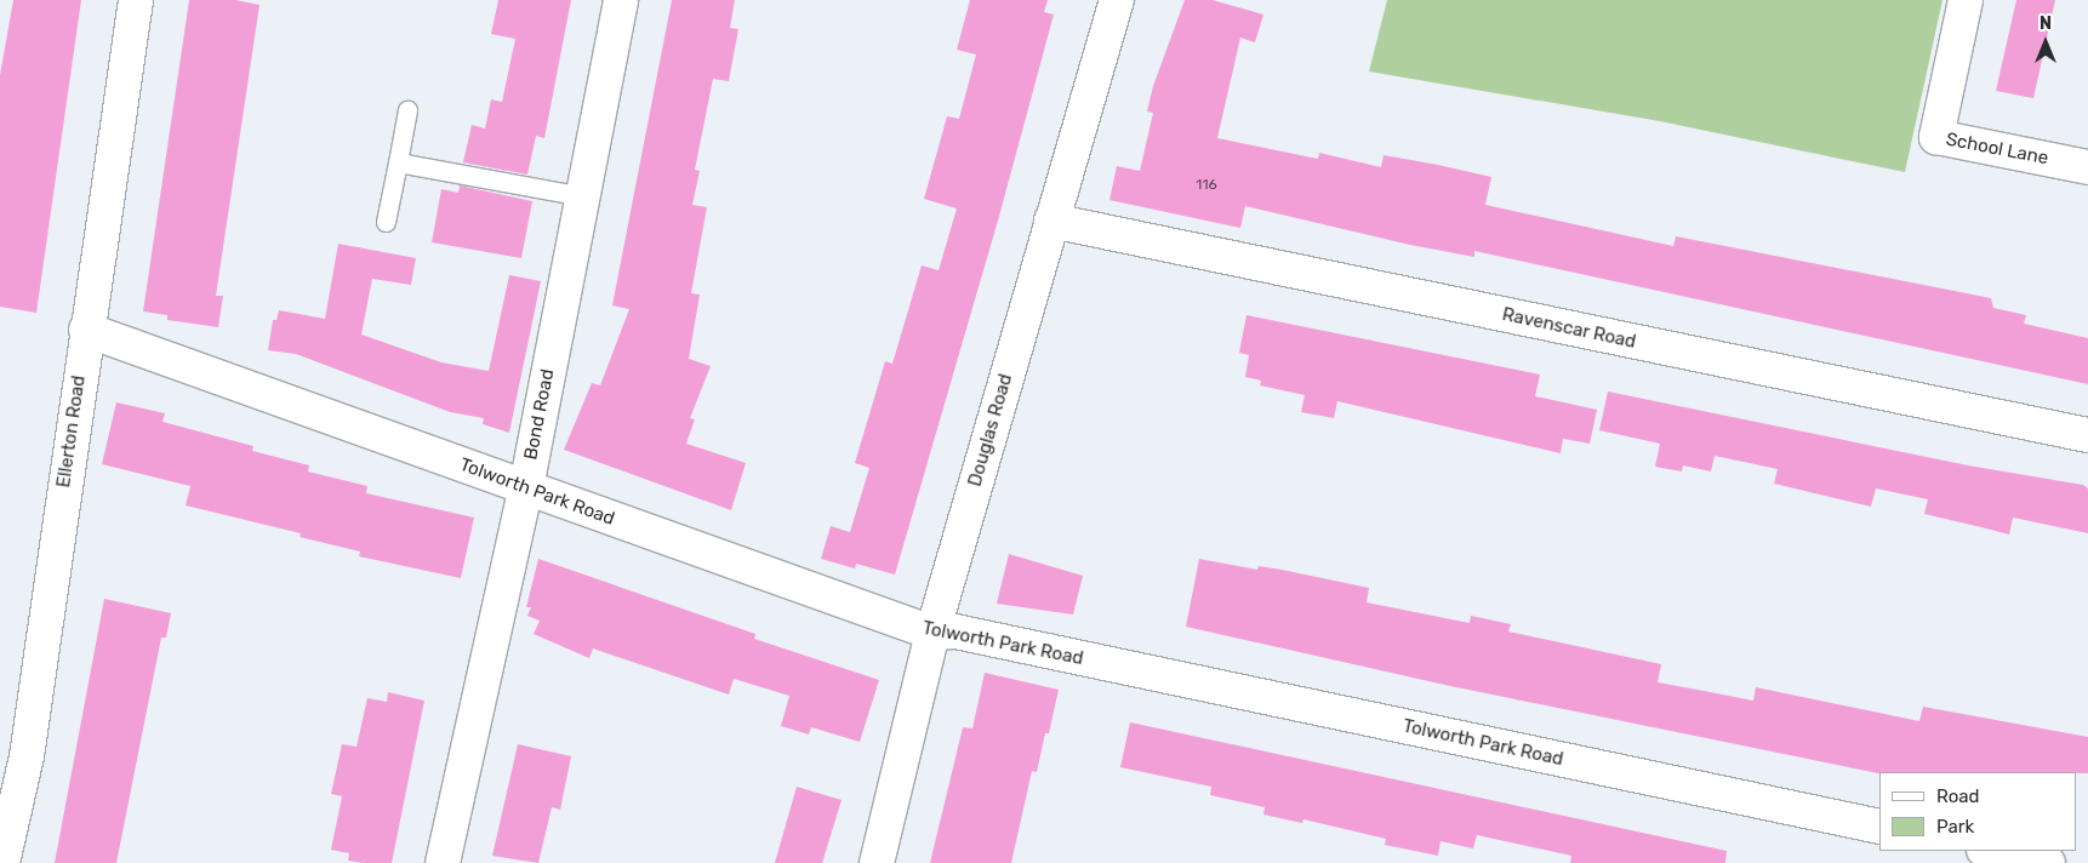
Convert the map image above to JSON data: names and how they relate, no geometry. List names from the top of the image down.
{
  "streets": {
    "street": [
      "School Lane",
      "Ravenscar Road",
      "Bond Road",
      "Douglas Road",
      "Ellerton Road",
      "Tolworth Park Road"
    ]
  },
  "crossings": [
    ["Ravenscar Road", "Douglas Road"],
    ["Bond Road", "Tolworth Park Road"],
    ["Douglas Road", "Tolworth Park Road"],
    ["Ellerton Road", "Tolworth Park Road"]
  ],
  "house_numbers": ["116"],
  "legend": ["Road", "Park"],
  "north": "top"
}
